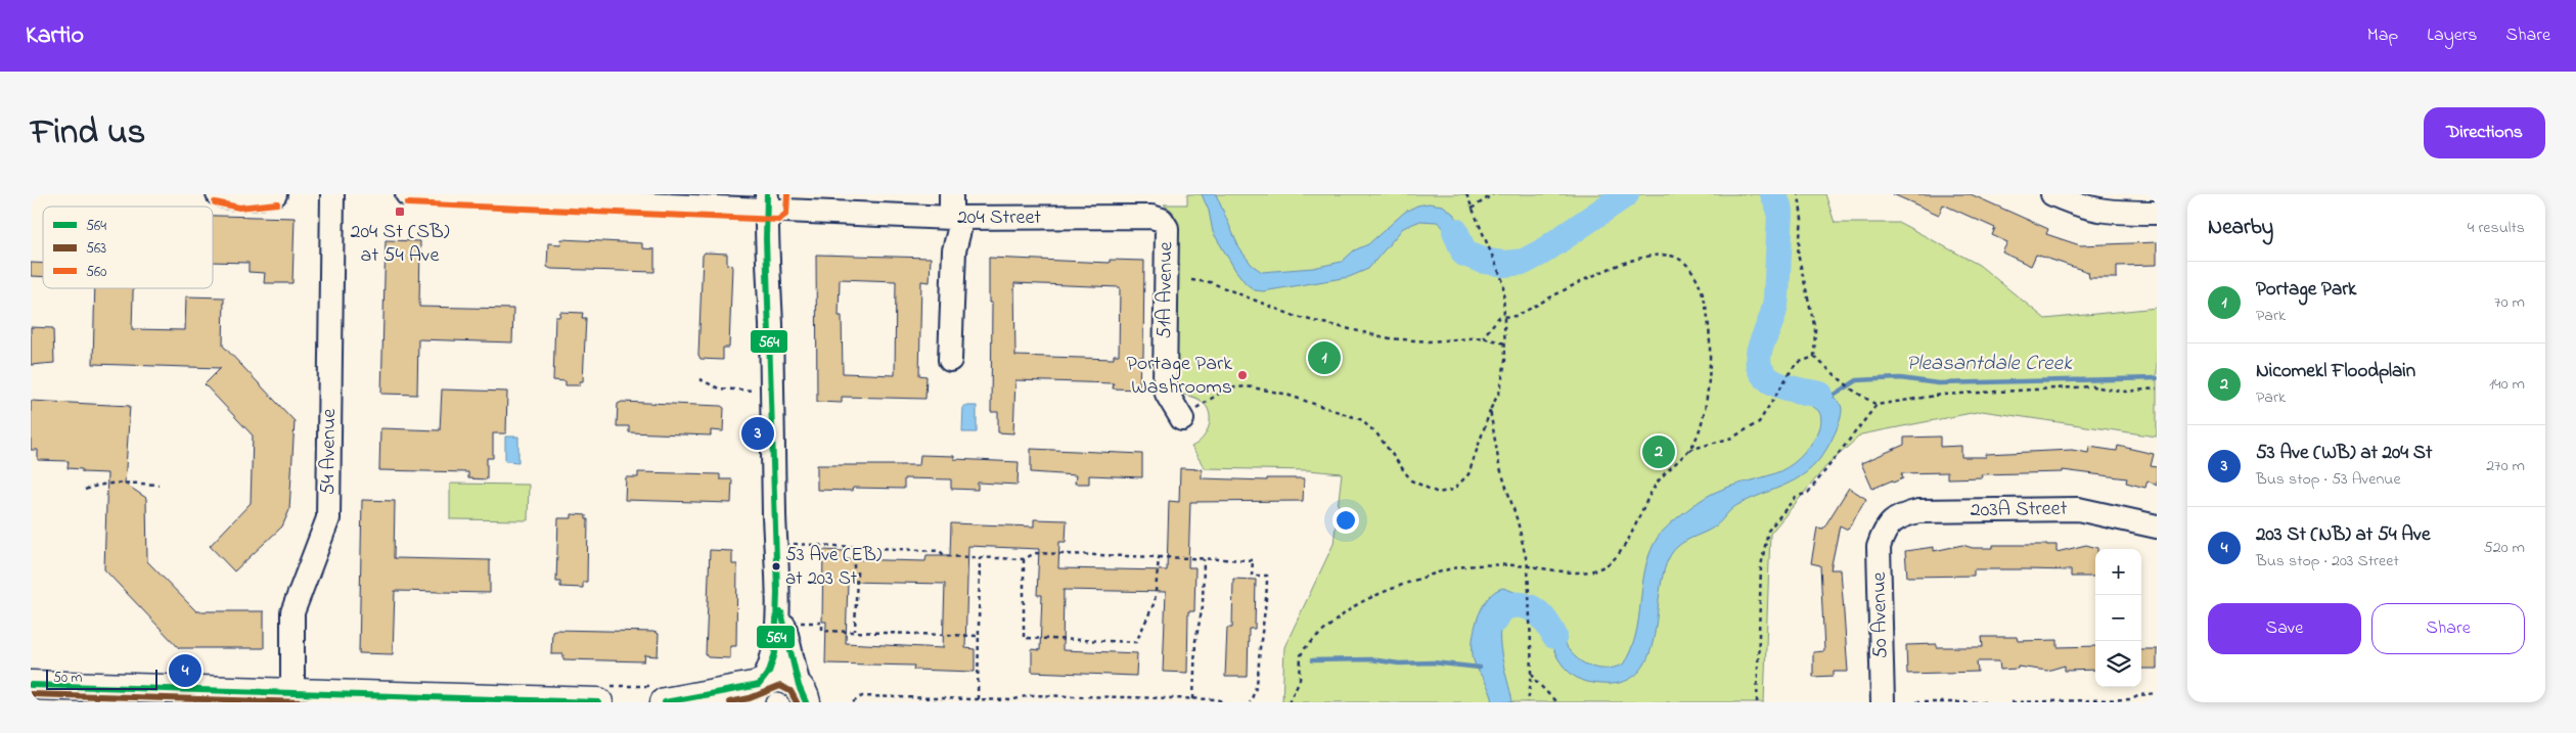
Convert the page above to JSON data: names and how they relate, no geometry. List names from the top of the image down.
{
  "streets": {
    "street": [
      "204 Street",
      "51A Avenue",
      "54 Avenue",
      "203A Street",
      "50 Avenue"
    ]
  },
  "crossings": [
    ["204 Street", "51A Avenue"],
    ["203A Street", "50 Avenue"]
  ],
  "water": ["Pleasantdale Creek"],
  "places": {
    "transit": ["204 St (SB) at 54 Ave"],
    "other": ["Portage Park Washrooms", "53 Ave (EB) at 203 St"]
  },
  "lines": ["transit line 564", "transit line 560", "transit line 563"],
  "legend": ["564", "563", "560"],
  "scale_bar": "50 m",
  "page": {
    "header": "Kartio",
    "nav": ["Map", "Layers", "Share"],
    "title": "Find us",
    "buttons": [
      "Directions",
      ["Save", "Share"]
    ],
    "heading": ["Nearby", "4 results"],
    "list": [
      {
        "mark": "1",
        "name": "Portage Park",
        "note": "Park",
        "value": "70 m"
      },
      {
        "mark": "2",
        "name": "Nicomekl Floodplain",
        "note": "Park",
        "value": "140 m"
      },
      {
        "mark": "3",
        "name": "53 Ave (WB) at 204 St",
        "note": "Bus stop · 53 Avenue",
        "value": "270 m"
      },
      {
        "mark": "4",
        "name": "203 St (NB) at 54 Ave",
        "note": "Bus stop · 203 Street",
        "value": "520 m"
      }
    ],
    "pins": [
      "1",
      "3",
      "2",
      "4"
    ],
    "map_buttons": ["+", "−"],
    "scale": "50 m"
  }
}
